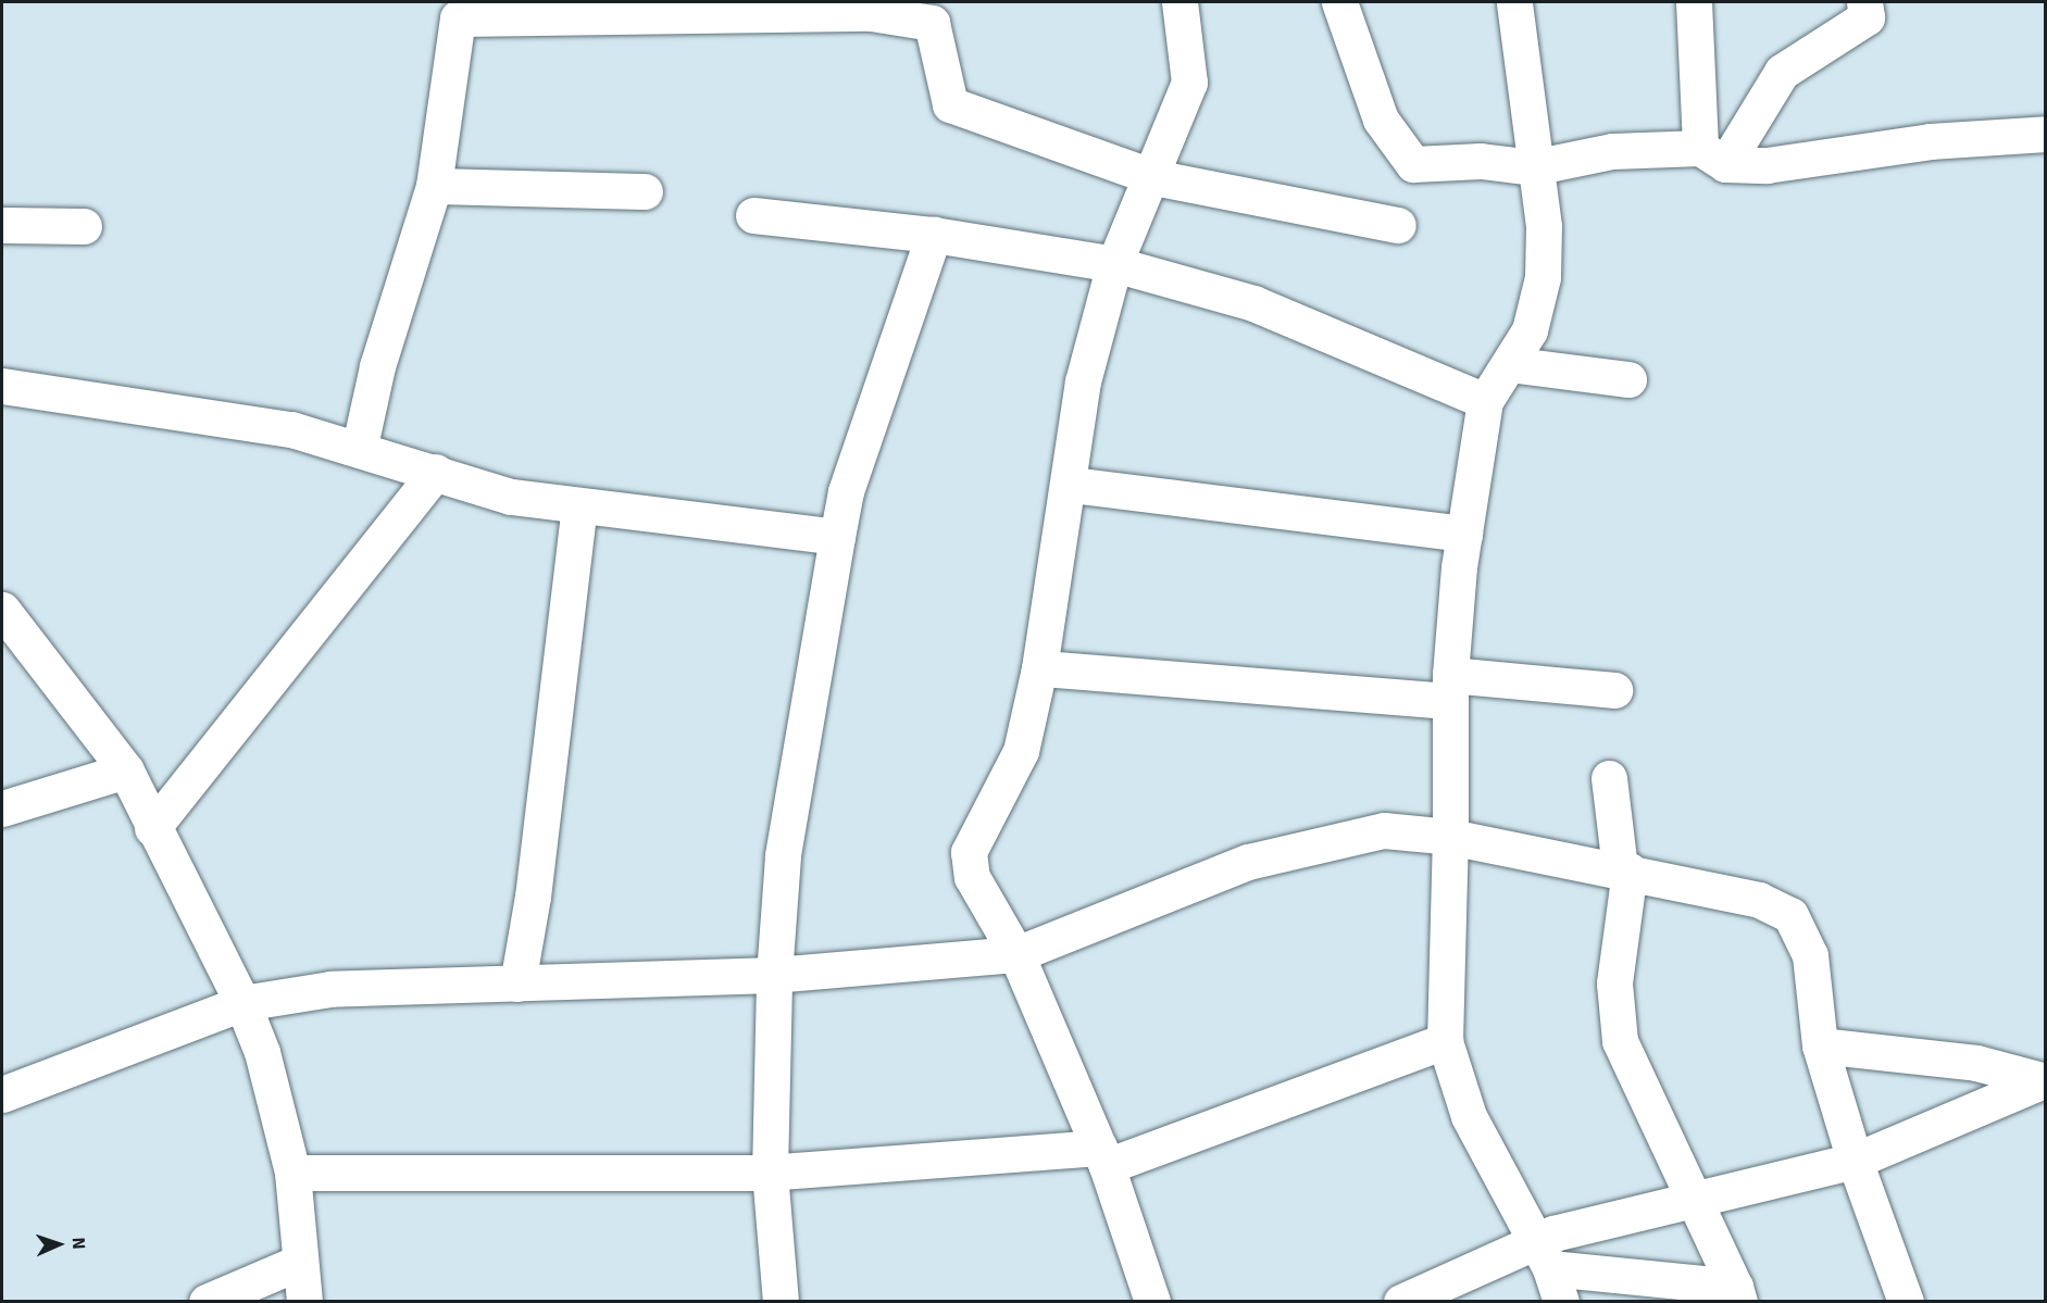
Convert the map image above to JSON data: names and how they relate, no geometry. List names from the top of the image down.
{
  "north": "right"
}
